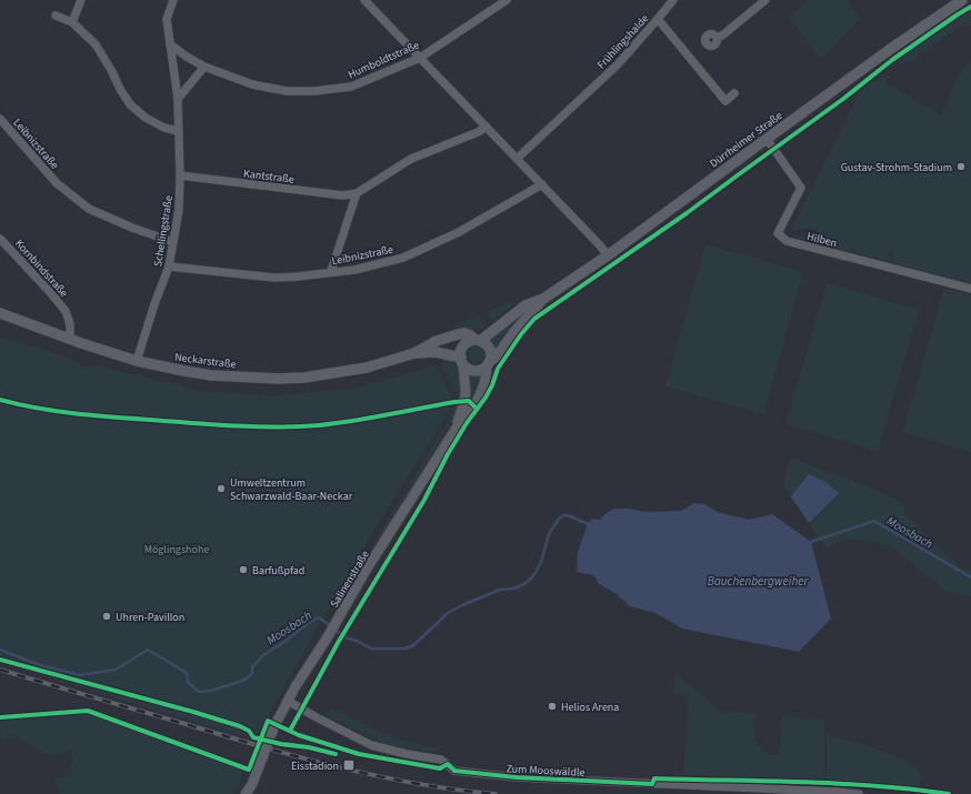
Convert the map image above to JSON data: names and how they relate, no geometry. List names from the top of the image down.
{
  "streets": {
    "main road": ["Dürrheimer Straße", "Neckarstraße"],
    "street": [
      "Frühlingshalde",
      "Humboldtstraße",
      "Leibnizstraße",
      "Kantstraße",
      "Schellingstraße",
      "Hilben",
      "Kornbindstraße",
      "Salinenstraße",
      "Zum Mooswäldle"
    ]
  },
  "crossings": [
    ["Dürrheimer Straße", "Hilben"],
    ["Dürrheimer Straße", "Neckarstraße"],
    ["Dürrheimer Straße", "Salinenstraße"],
    ["Leibnizstraße", "Schellingstraße"],
    ["Kantstraße", "Schellingstraße"],
    ["Schellingstraße", "Neckarstraße"],
    ["Kornbindstraße", "Neckarstraße"],
    ["Neckarstraße", "Salinenstraße"],
    ["Salinenstraße", "Zum Mooswäldle"]
  ],
  "water": ["Moosbach", "Bauchenbergweiher"],
  "parks": ["Möglingshöhe"],
  "places": {
    "other": [
      "Gustav-Strohm-Stadium",
      "Umweltzentrum Schwarzwald-Baar-Neckar",
      "Barfußpfad",
      "Uhren-Pavillon",
      "Helios Arena"
    ],
    "transit": ["Eisstadion"]
  }
}
